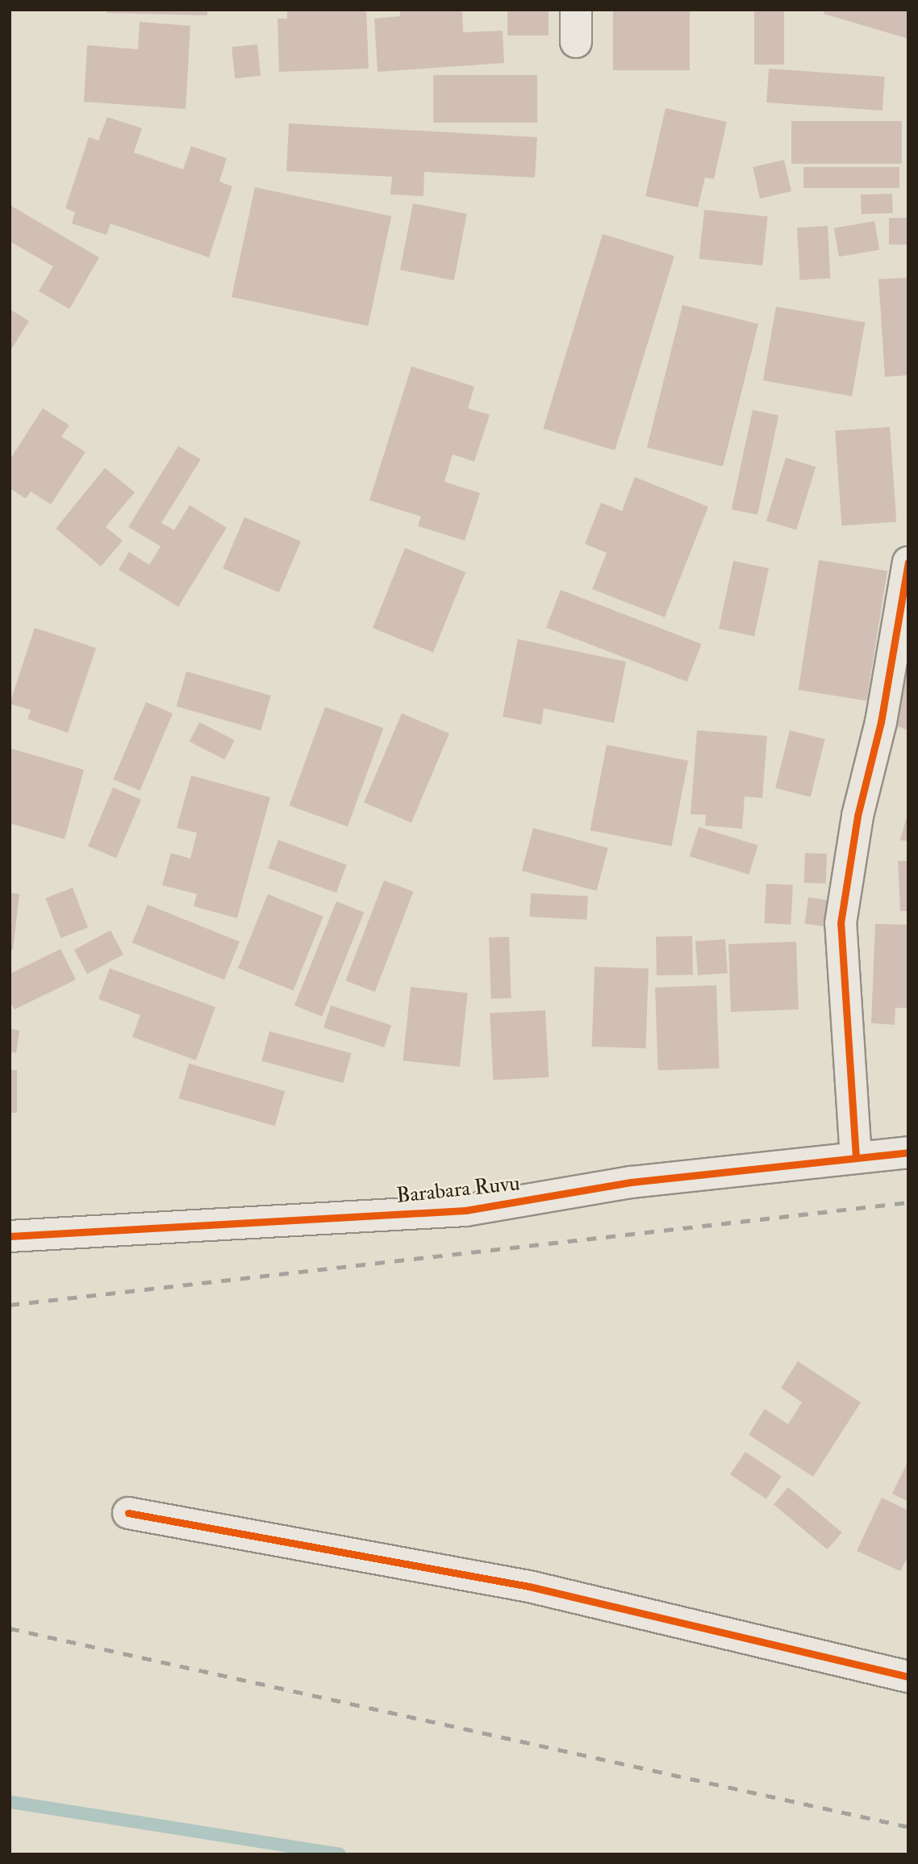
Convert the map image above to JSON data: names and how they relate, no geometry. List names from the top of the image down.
{
  "streets": {
    "street": ["Barabara Ruvu"]
  }
}
